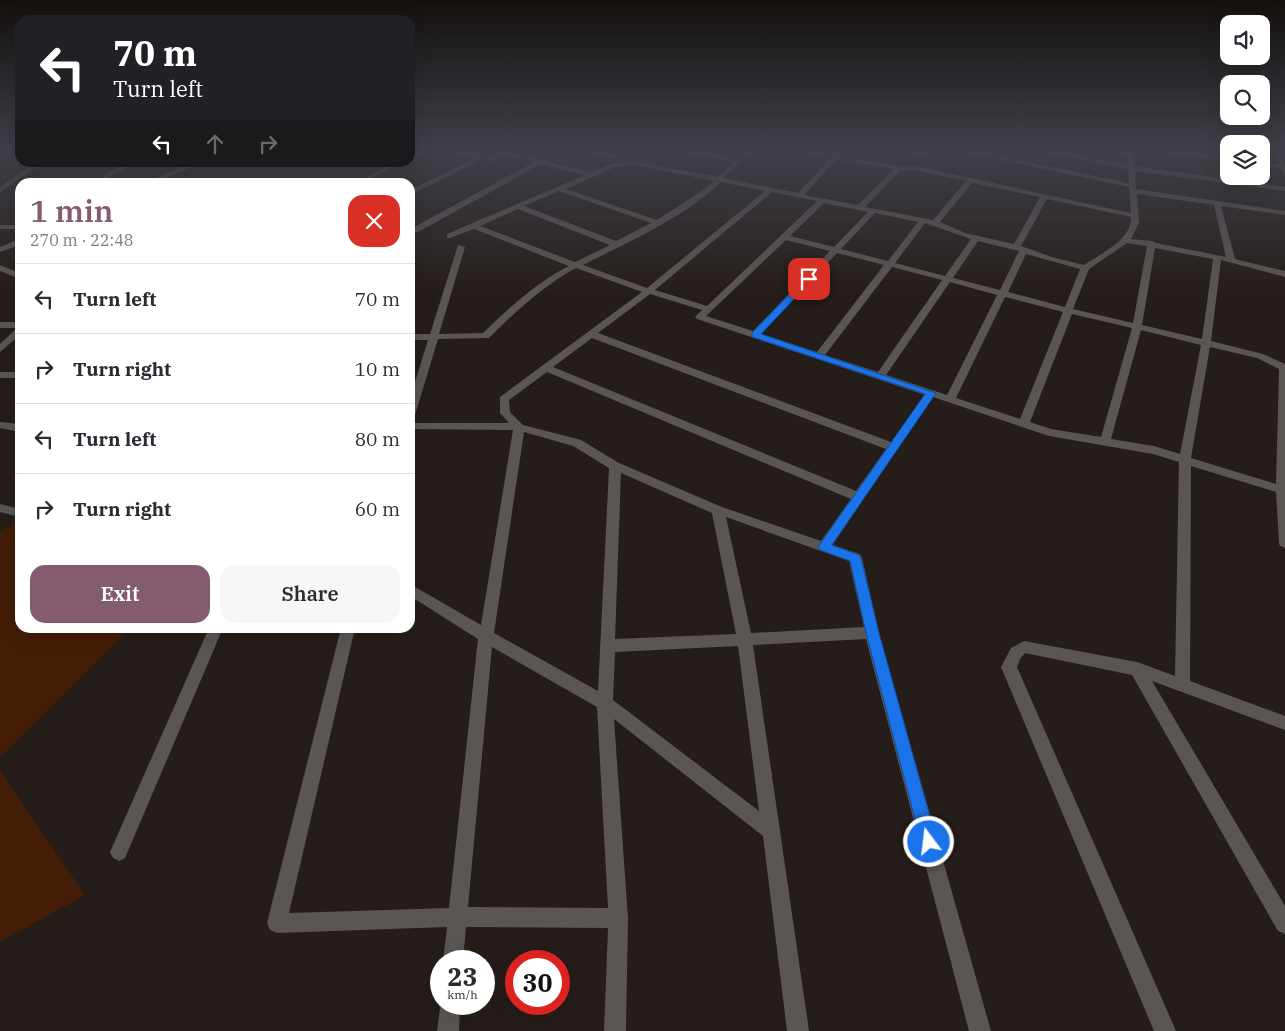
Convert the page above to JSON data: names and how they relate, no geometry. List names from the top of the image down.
{
  "page": {
    "turn": ["70 m", "Turn left"],
    "heading": ["1 min", "270 m · 22:48"],
    "list": [
      {
        "name": "Turn left",
        "value": "70 m"
      },
      {
        "name": "Turn right",
        "value": "10 m"
      },
      {
        "name": "Turn left",
        "value": "80 m"
      },
      {
        "name": "Turn right",
        "value": "60 m"
      }
    ],
    "buttons": ["Exit", "Share"],
    "speed": "23 km/h",
    "limit": "30"
  }
}
